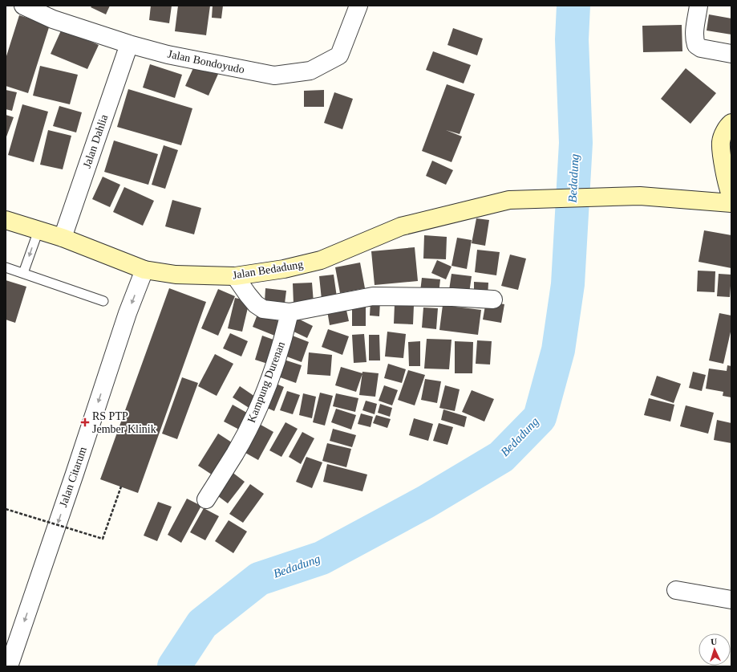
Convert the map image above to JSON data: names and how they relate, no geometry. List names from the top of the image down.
{
  "streets": {
    "main road": ["Jalan Bedadung"],
    "street": [
      "Jalan Bondoyudo",
      "Jalan Dahlia",
      "Kampung Durenan",
      "Jalan Citarum"
    ]
  },
  "crossings": [
    ["Jalan Bondoyudo", "Jalan Dahlia"],
    ["Jalan Dahlia", "Jalan Bedadung"],
    ["Jalan Bedadung", "Jalan Citarum"]
  ],
  "one_way": ["Jalan Citarum"],
  "water": ["Bedadung"],
  "places": {
    "health": ["RS PTP Jember Klinik"]
  },
  "north": "top"
}
